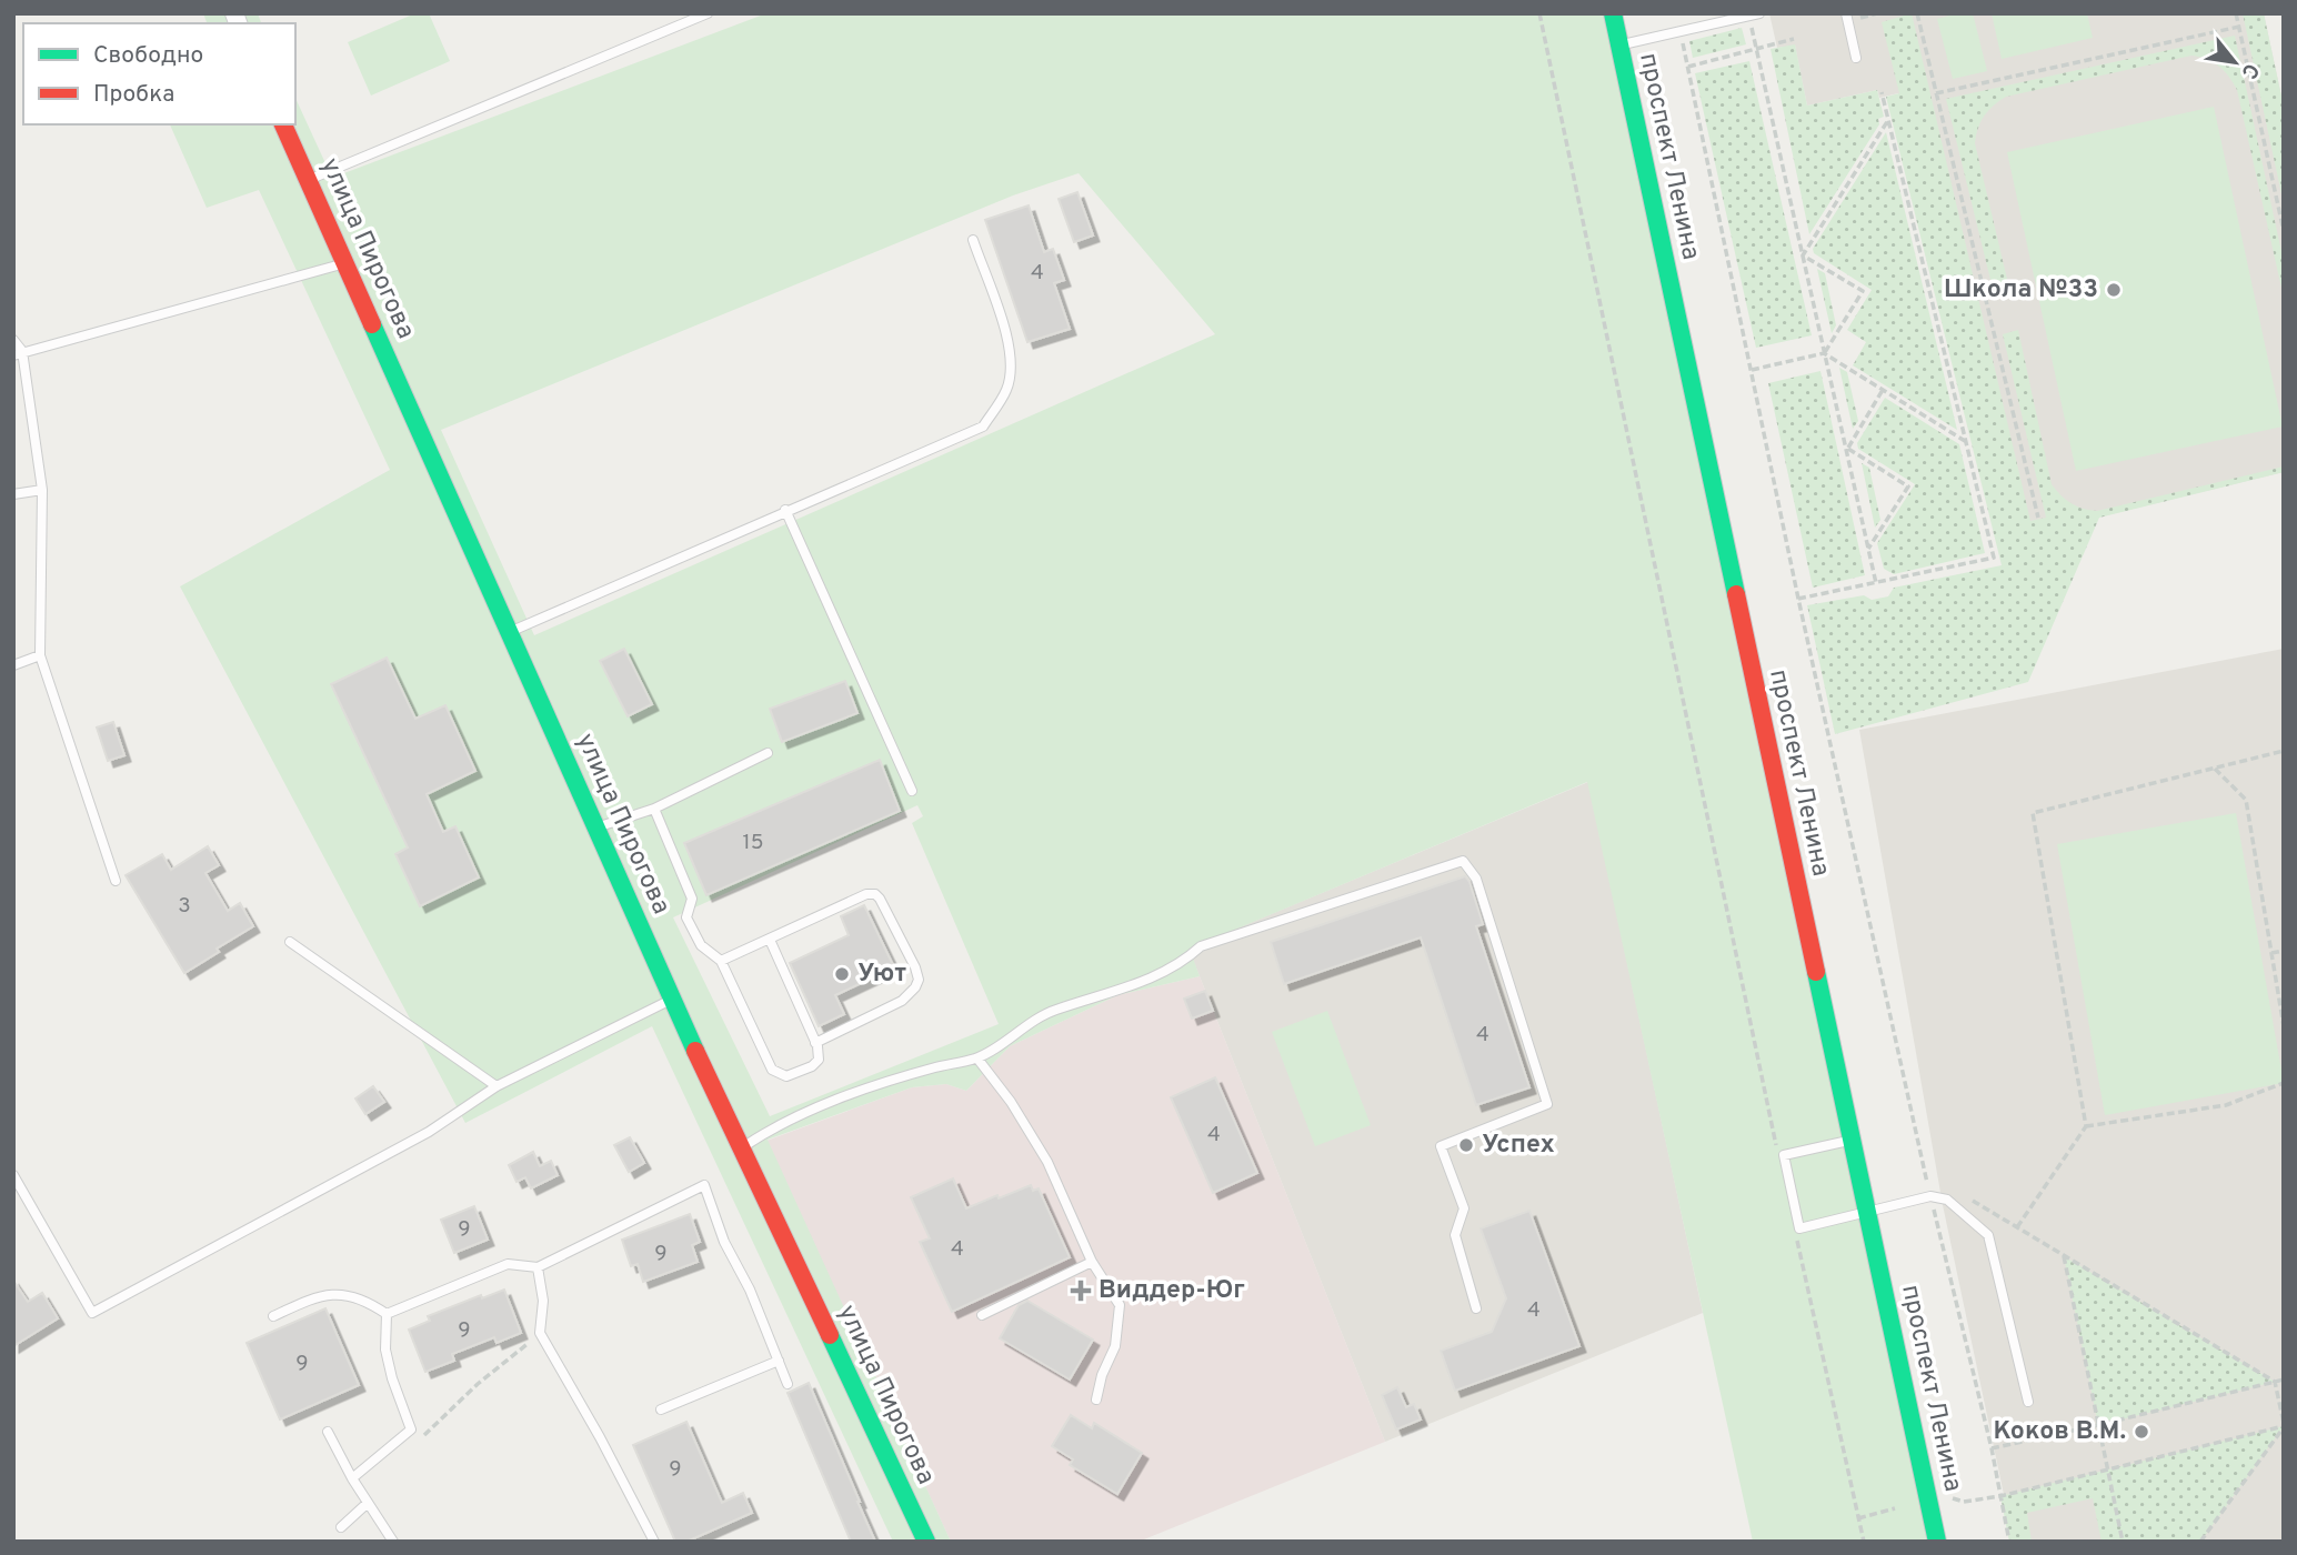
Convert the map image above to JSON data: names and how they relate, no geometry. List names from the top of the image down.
{
  "streets": {
    "street": ["проспект Ленина", "улица Пирогова"]
  },
  "places": {
    "other": [
      "Школа №33",
      "Уют",
      "Успех",
      "Коков В.М."
    ],
    "health": ["Виддер-Юг"]
  },
  "house_numbers": [
    "4",
    "15",
    "3",
    "4",
    "4",
    "9",
    "4",
    "9",
    "4",
    "9",
    "9",
    "9"
  ],
  "legend": ["Свободно", "Пробка"],
  "north": "bottom right"
}
